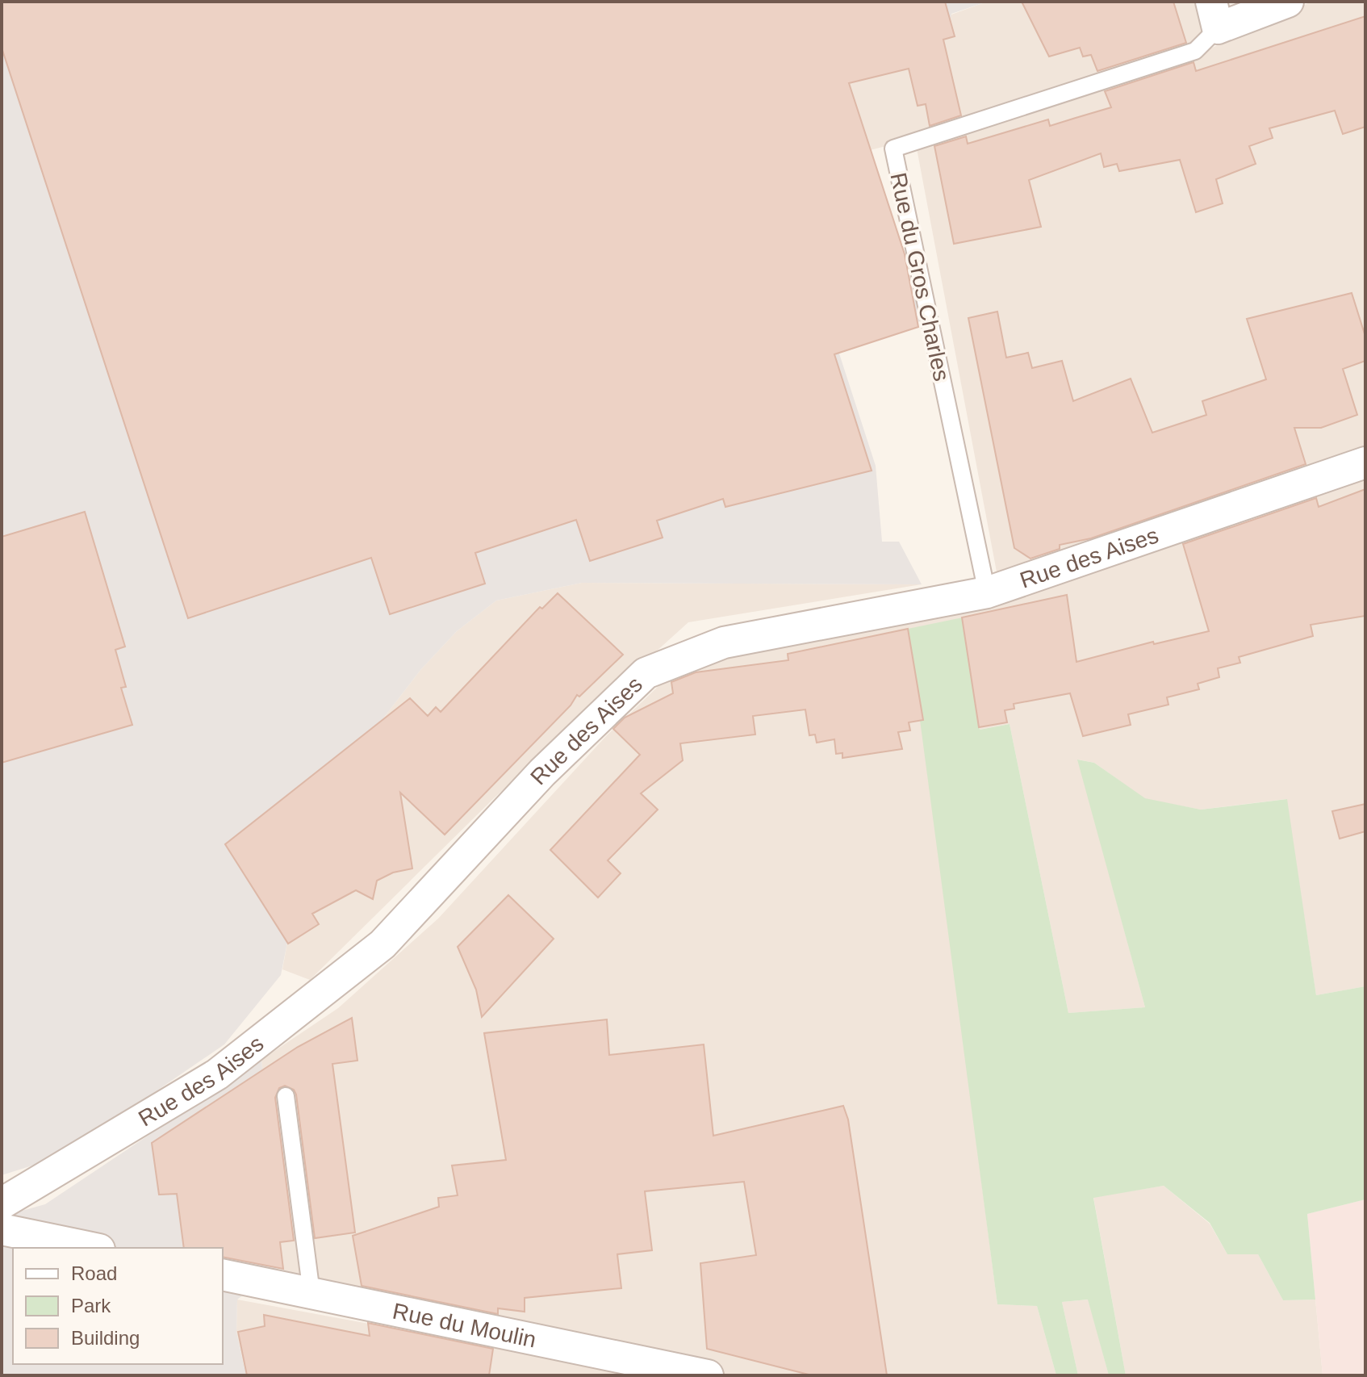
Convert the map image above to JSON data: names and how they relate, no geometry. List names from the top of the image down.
{
  "streets": {
    "street": ["Rue du Gros Charles", "Rue des Aises", "Rue du Moulin"]
  },
  "crossings": [
    ["Rue du Gros Charles", "Rue des Aises"]
  ],
  "legend": ["Road", "Park", "Building"]
}
